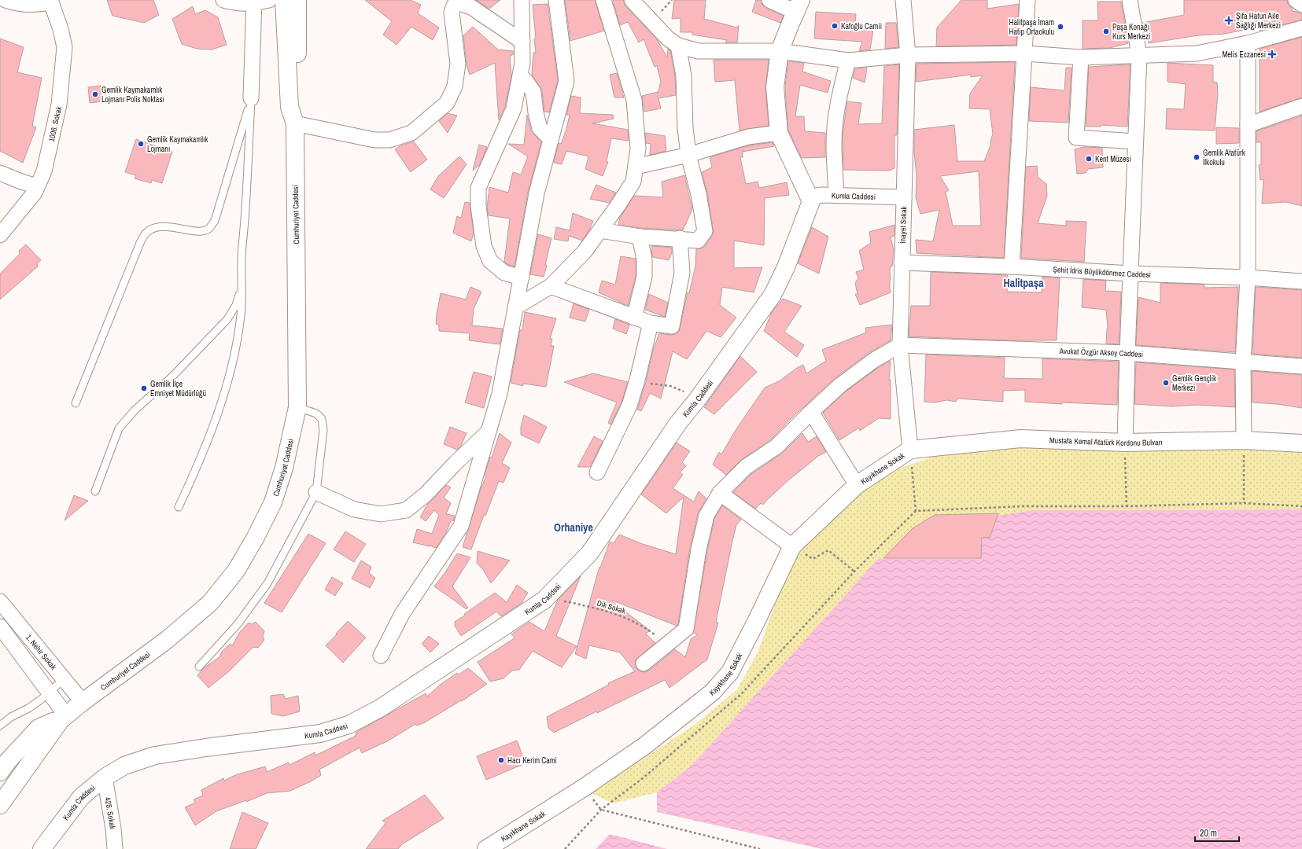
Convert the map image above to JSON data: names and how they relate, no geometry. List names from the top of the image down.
{
  "streets": {
    "street": [
      "1006. Sokak",
      "Kumla Caddesi",
      "Cumhuriyet Caddesi",
      "İnayet Sokak",
      "Şehit İdris Büyükdönmez Caddesi",
      "Avukat Özgür Aksoy Caddesi",
      "Mustafa Kemal Atatürk Kordonu Bulvarı",
      "Kayıkhane Sokak",
      "1. Nehir Sokak",
      "425. Sokak"
    ],
    "path": ["Dik Sokak"]
  },
  "crossings": [
    ["Kumla Caddesi", "İnayet Sokak"],
    ["Kumla Caddesi", "Dik Sokak"],
    ["Kumla Caddesi", "425. Sokak"],
    ["Cumhuriyet Caddesi", "1. Nehir Sokak"],
    ["İnayet Sokak", "Şehit İdris Büyükdönmez Caddesi"],
    ["İnayet Sokak", "Avukat Özgür Aksoy Caddesi"],
    ["İnayet Sokak", "Mustafa Kemal Atatürk Kordonu Bulvarı"],
    ["İnayet Sokak", "Kayıkhane Sokak"],
    ["Mustafa Kemal Atatürk Kordonu Bulvarı", "Kayıkhane Sokak"]
  ],
  "districts": ["Halitpaşa", "Orhaniye"],
  "places": {
    "health": ["Şifa Hatun Aile Sağlığı Merkezi", "Melis Eczanesi"],
    "other": [
      "Kafoğlu Camii",
      "Halitpaşa İmam Hatip Ortaokulu",
      "Paşa Konağı Kurs Merkezi",
      "Gemlik Kaymakamlık Lojmanı Polis Noktası",
      "Gemlik Kaymakamlık Lojmanı",
      "Gemlik Atatürk İlkokulu",
      "Kent Müzesi",
      "Gemlik Gençlik Merkezi",
      "Gemlik İlçe Emniyet Müdürlüğü",
      "Hacı Kerim Cami"
    ]
  },
  "scale_bar": "20 m"
}
